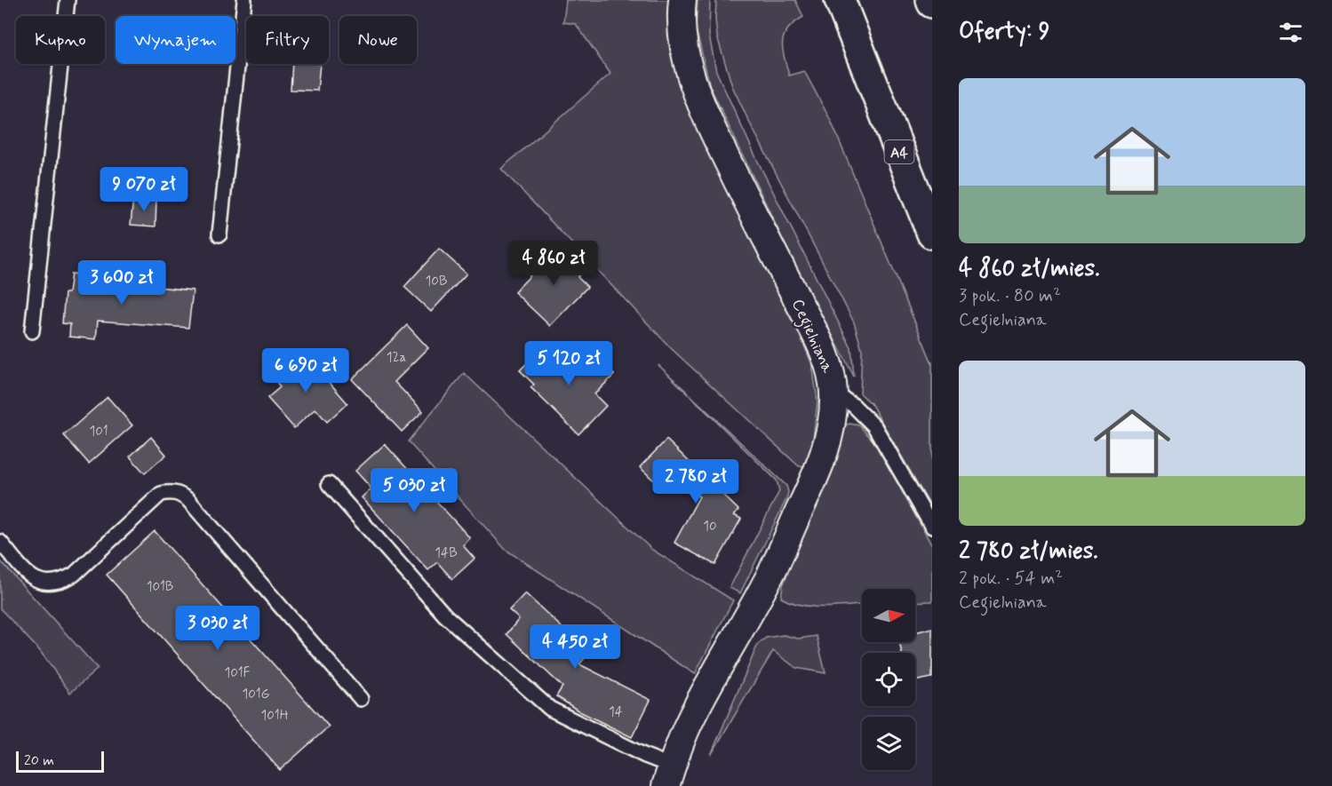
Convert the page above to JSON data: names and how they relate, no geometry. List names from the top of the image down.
{
  "streets": {
    "highway": ["A4"],
    "street": ["Cegielniana"]
  },
  "house_numbers": [
    "10B",
    "12a",
    "101",
    "10",
    "14B",
    "101B",
    "101F",
    "101G",
    "14",
    "101H"
  ],
  "scale_bar": "20 m",
  "north": "right",
  "page": {
    "heading": "Oferty: 9",
    "chip": [
      "Kupno",
      "Wynajem",
      "Filtry",
      "Nowe"
    ],
    "list": [
      {
        "name": "4 860 zł/mies.",
        "note": "3 pok. · 80 m² · Cegielniana"
      },
      {
        "name": "2 780 zł/mies.",
        "note": "2 pok. · 54 m² · Cegielniana"
      }
    ],
    "price": [
      "9 070 zł",
      "4 860 zł",
      "3 600 zł",
      "5 120 zł",
      "6 690 zł",
      "2 780 zł",
      "5 030 zł",
      "3 030 zł",
      "4 450 zł"
    ],
    "scale": "20 m"
  }
}
